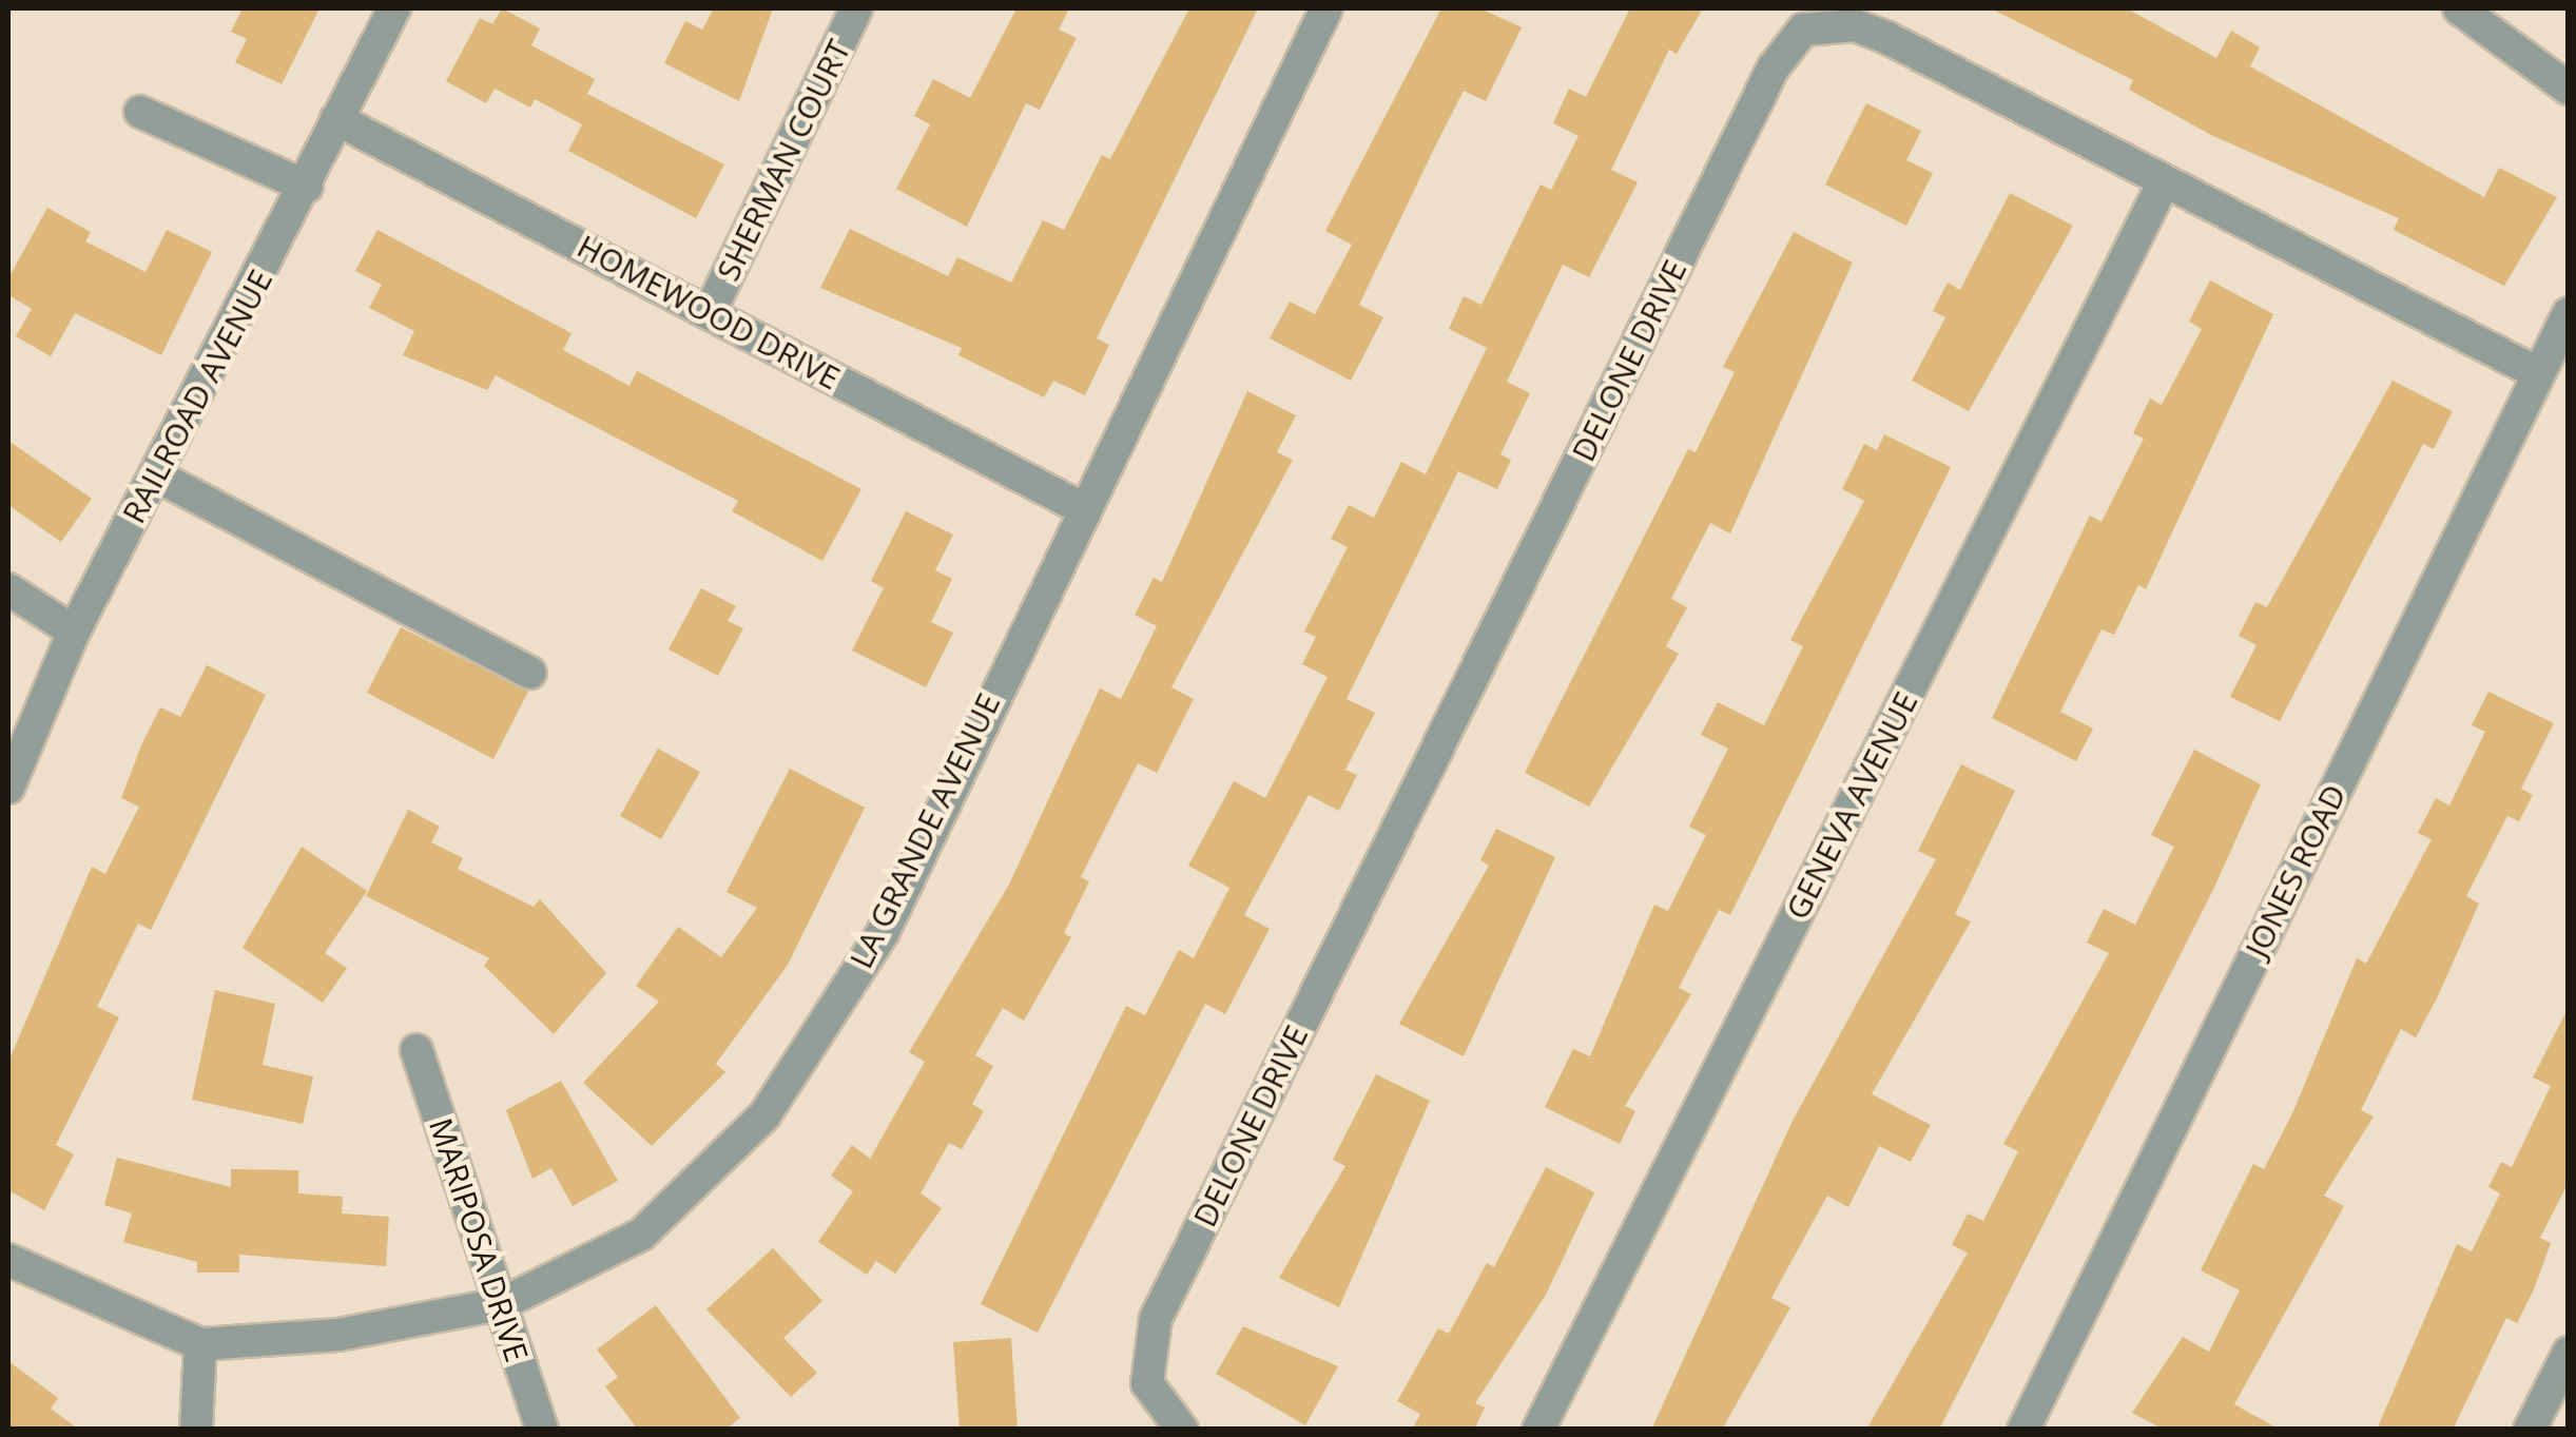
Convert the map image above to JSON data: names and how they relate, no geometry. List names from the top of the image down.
{
  "streets": {
    "street": [
      "SHERMAN COURT",
      "HOMEWOOD DRIVE",
      "DELONE DRIVE",
      "RAILROAD AVENUE",
      "GENEVA AVENUE",
      "LA GRANDE AVENUE",
      "JONES ROAD",
      "MARIPOSA DRIVE"
    ]
  },
  "crossings": [
    ["SHERMAN COURT", "HOMEWOOD DRIVE"],
    ["HOMEWOOD DRIVE", "RAILROAD AVENUE"],
    ["HOMEWOOD DRIVE", "LA GRANDE AVENUE"],
    ["DELONE DRIVE", "GENEVA AVENUE"],
    ["DELONE DRIVE", "JONES ROAD"],
    ["LA GRANDE AVENUE", "MARIPOSA DRIVE"]
  ]
}
